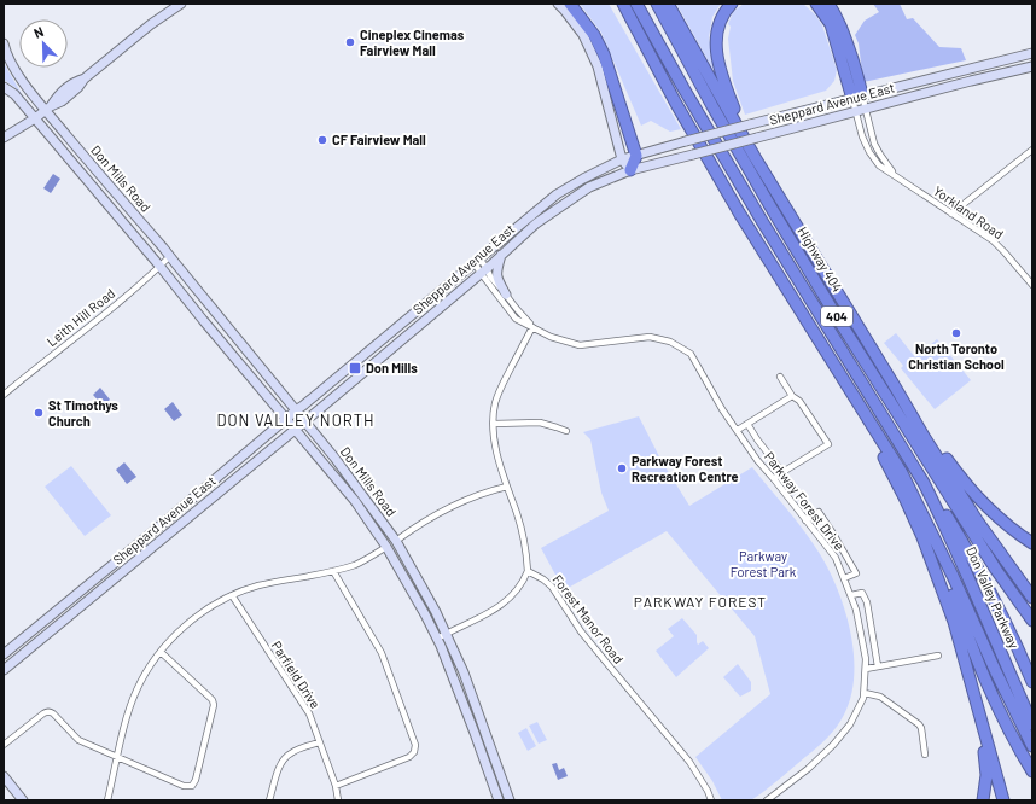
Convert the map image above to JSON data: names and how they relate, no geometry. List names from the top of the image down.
{
  "streets": {
    "highway": ["Highway 404", "404", "Don Valley Parkway"],
    "main road": ["Sheppard Avenue East", "Don Mills Road"],
    "street": [
      "Yorkland Road",
      "Leith Hill Road",
      "Parkway Forest Drive",
      "Forest Manor Road",
      "Parfield Drive"
    ]
  },
  "crossings": [
    ["Sheppard Avenue East", "Don Mills Road"],
    ["Sheppard Avenue East", "Parkway Forest Drive"],
    ["Don Mills Road", "Leith Hill Road"],
    ["404", "Don Valley Parkway"]
  ],
  "districts": ["DON VALLEY NORTH", "PARKWAY FOREST"],
  "parks": ["Parkway Forest Park"],
  "places": {
    "other": [
      "Cineplex Cinemas Fairview Mall",
      "CF Fairview Mall",
      "North Toronto Christian School",
      "St Timothys Church",
      "Parkway Forest Recreation Centre"
    ],
    "transit": ["Don Mills"]
  },
  "north": "top left"
}
